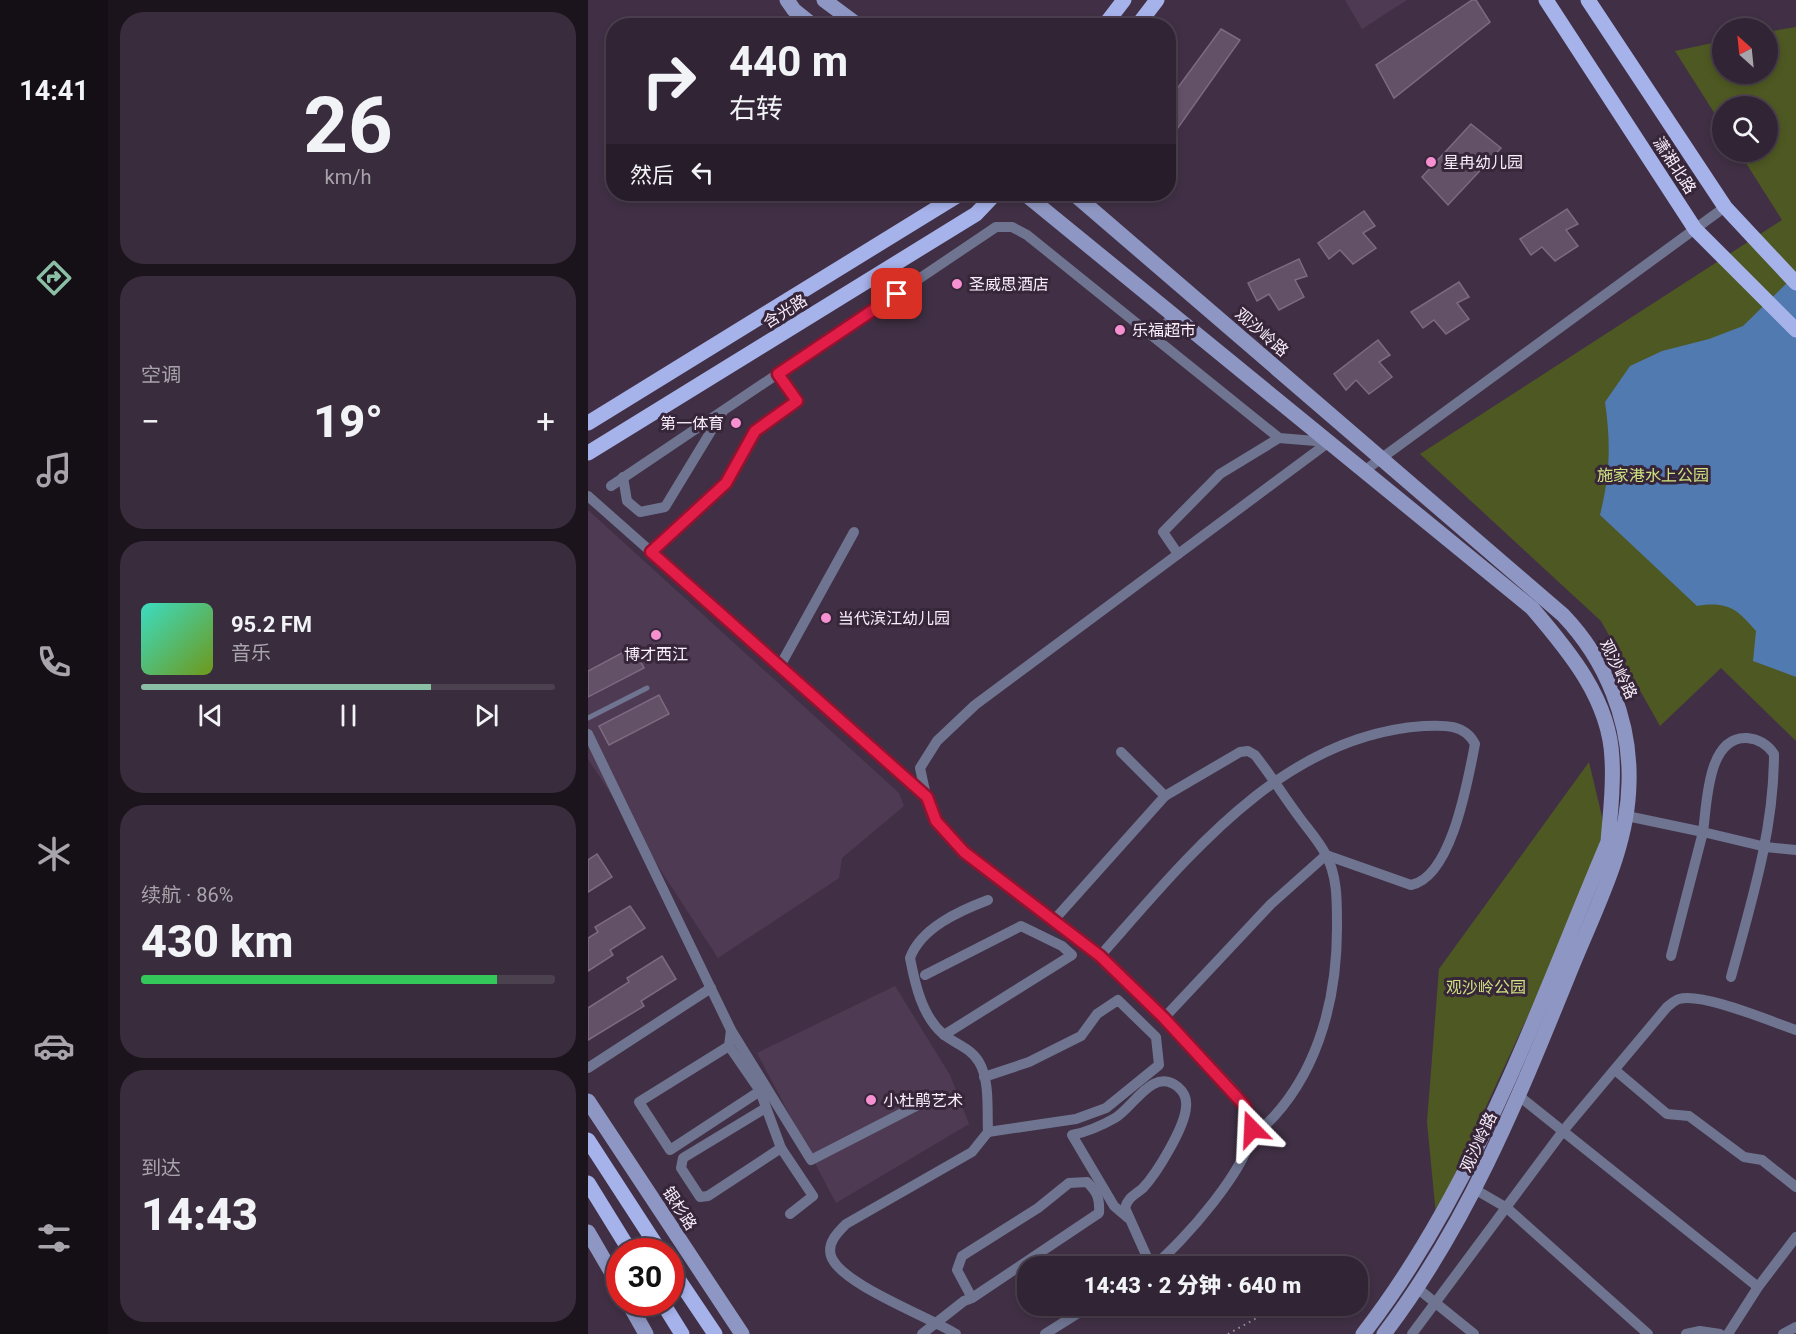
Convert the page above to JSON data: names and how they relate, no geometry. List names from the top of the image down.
{
  "streets": {
    "main road": [
      "潇湘北路",
      "含光路",
      "观沙岭路",
      "银杉路"
    ]
  },
  "parks": ["施家港水上公园", "观沙岭公园"],
  "places": [
    "星冉幼儿园",
    "圣威思酒店",
    "乐福超市",
    "第一体育",
    "当代滨江幼儿园",
    "博才西江",
    "小杜鹃艺术"
  ],
  "north": "top left",
  "page": {
    "tabs": "14:41",
    "tile": [
      ["26", "km/h"],
      "空调",
      ["续航 · 86%", "430 km"],
      ["到达", "14:43"]
    ],
    "turn": ["440 m", "右转"],
    "then": "然后",
    "heat": ["−", "19°", "+"],
    "song": ["95.2 FM", "音乐"],
    "limit": "30",
    "trip": "14:43 · 2 分钟 · 640 m"
  }
}
